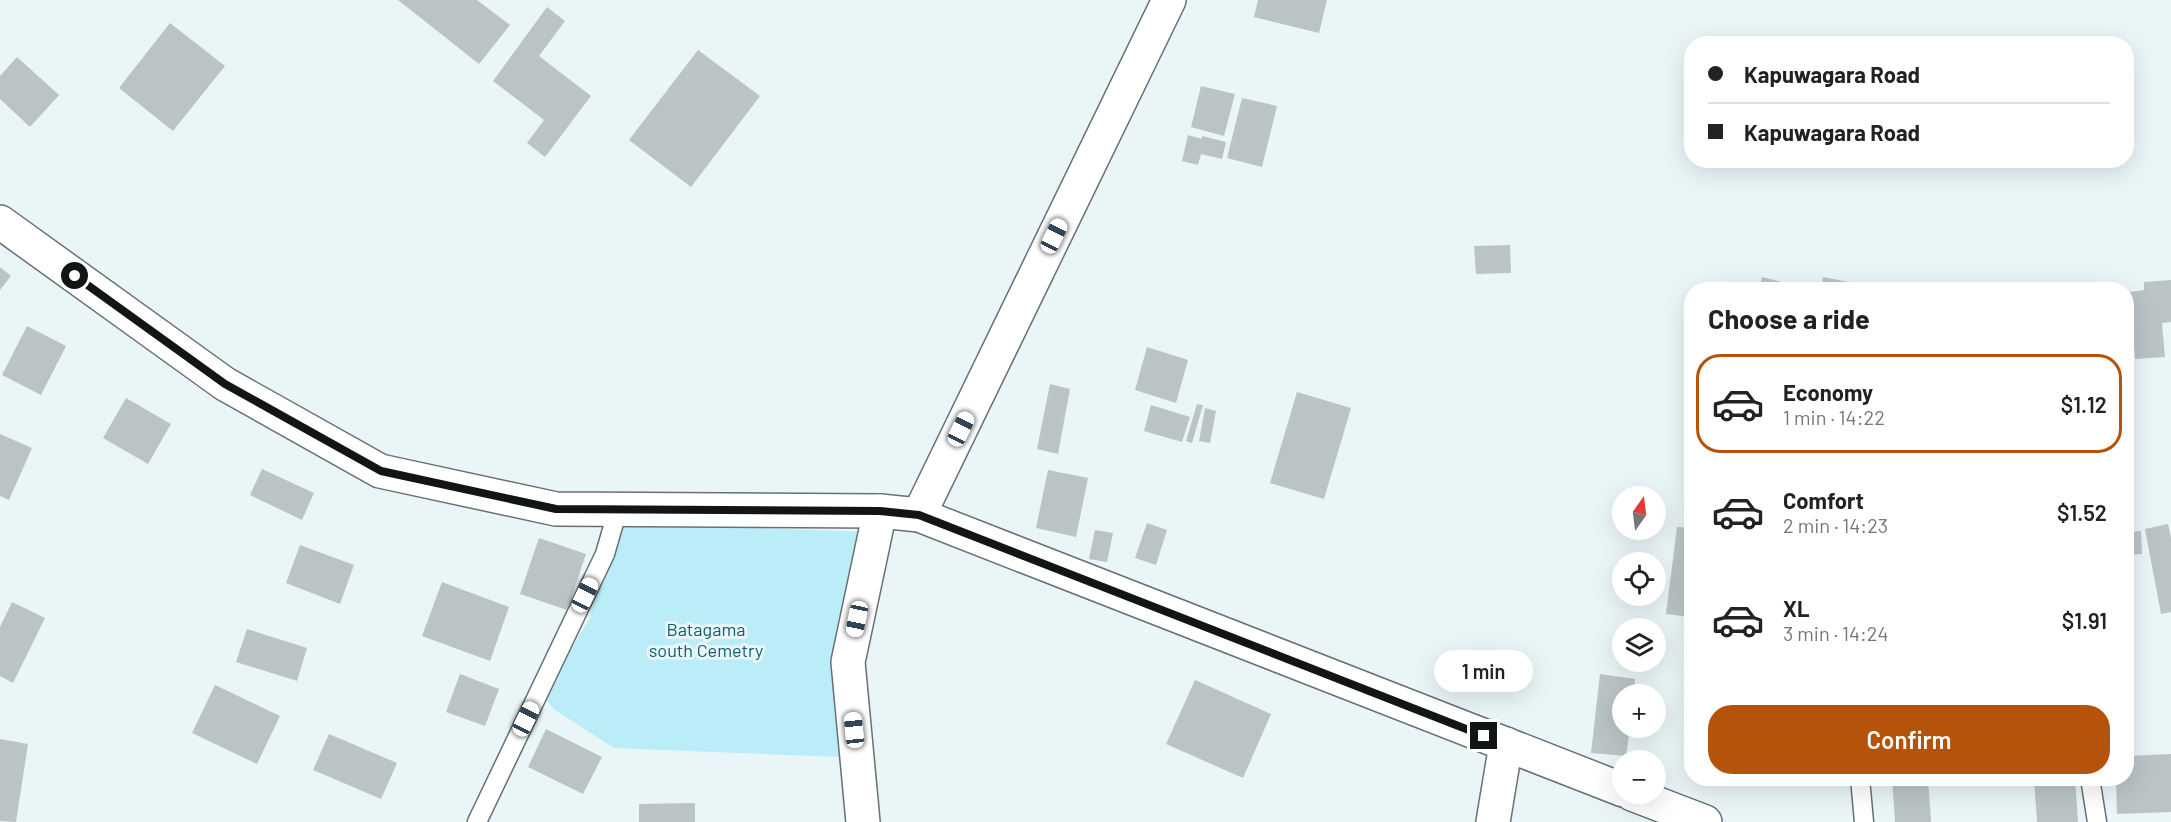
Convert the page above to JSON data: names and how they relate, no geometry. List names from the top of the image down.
{
  "parks": ["Batagama south Cemetry"],
  "north": "top",
  "page": {
    "banner": ["Kapuwagara Road", "Kapuwagara Road"],
    "heading": "Choose a ride",
    "list": [
      {
        "name": "Economy",
        "note": "1 min · 14:22",
        "value": "$1.12"
      },
      {
        "name": "Comfort",
        "note": "2 min · 14:23",
        "value": "$1.52"
      },
      {
        "name": "XL",
        "note": "3 min · 14:24",
        "value": "$1.91"
      }
    ],
    "map_buttons": ["+", "−"],
    "bubble": "1 min",
    "buttons": "Confirm"
  }
}
